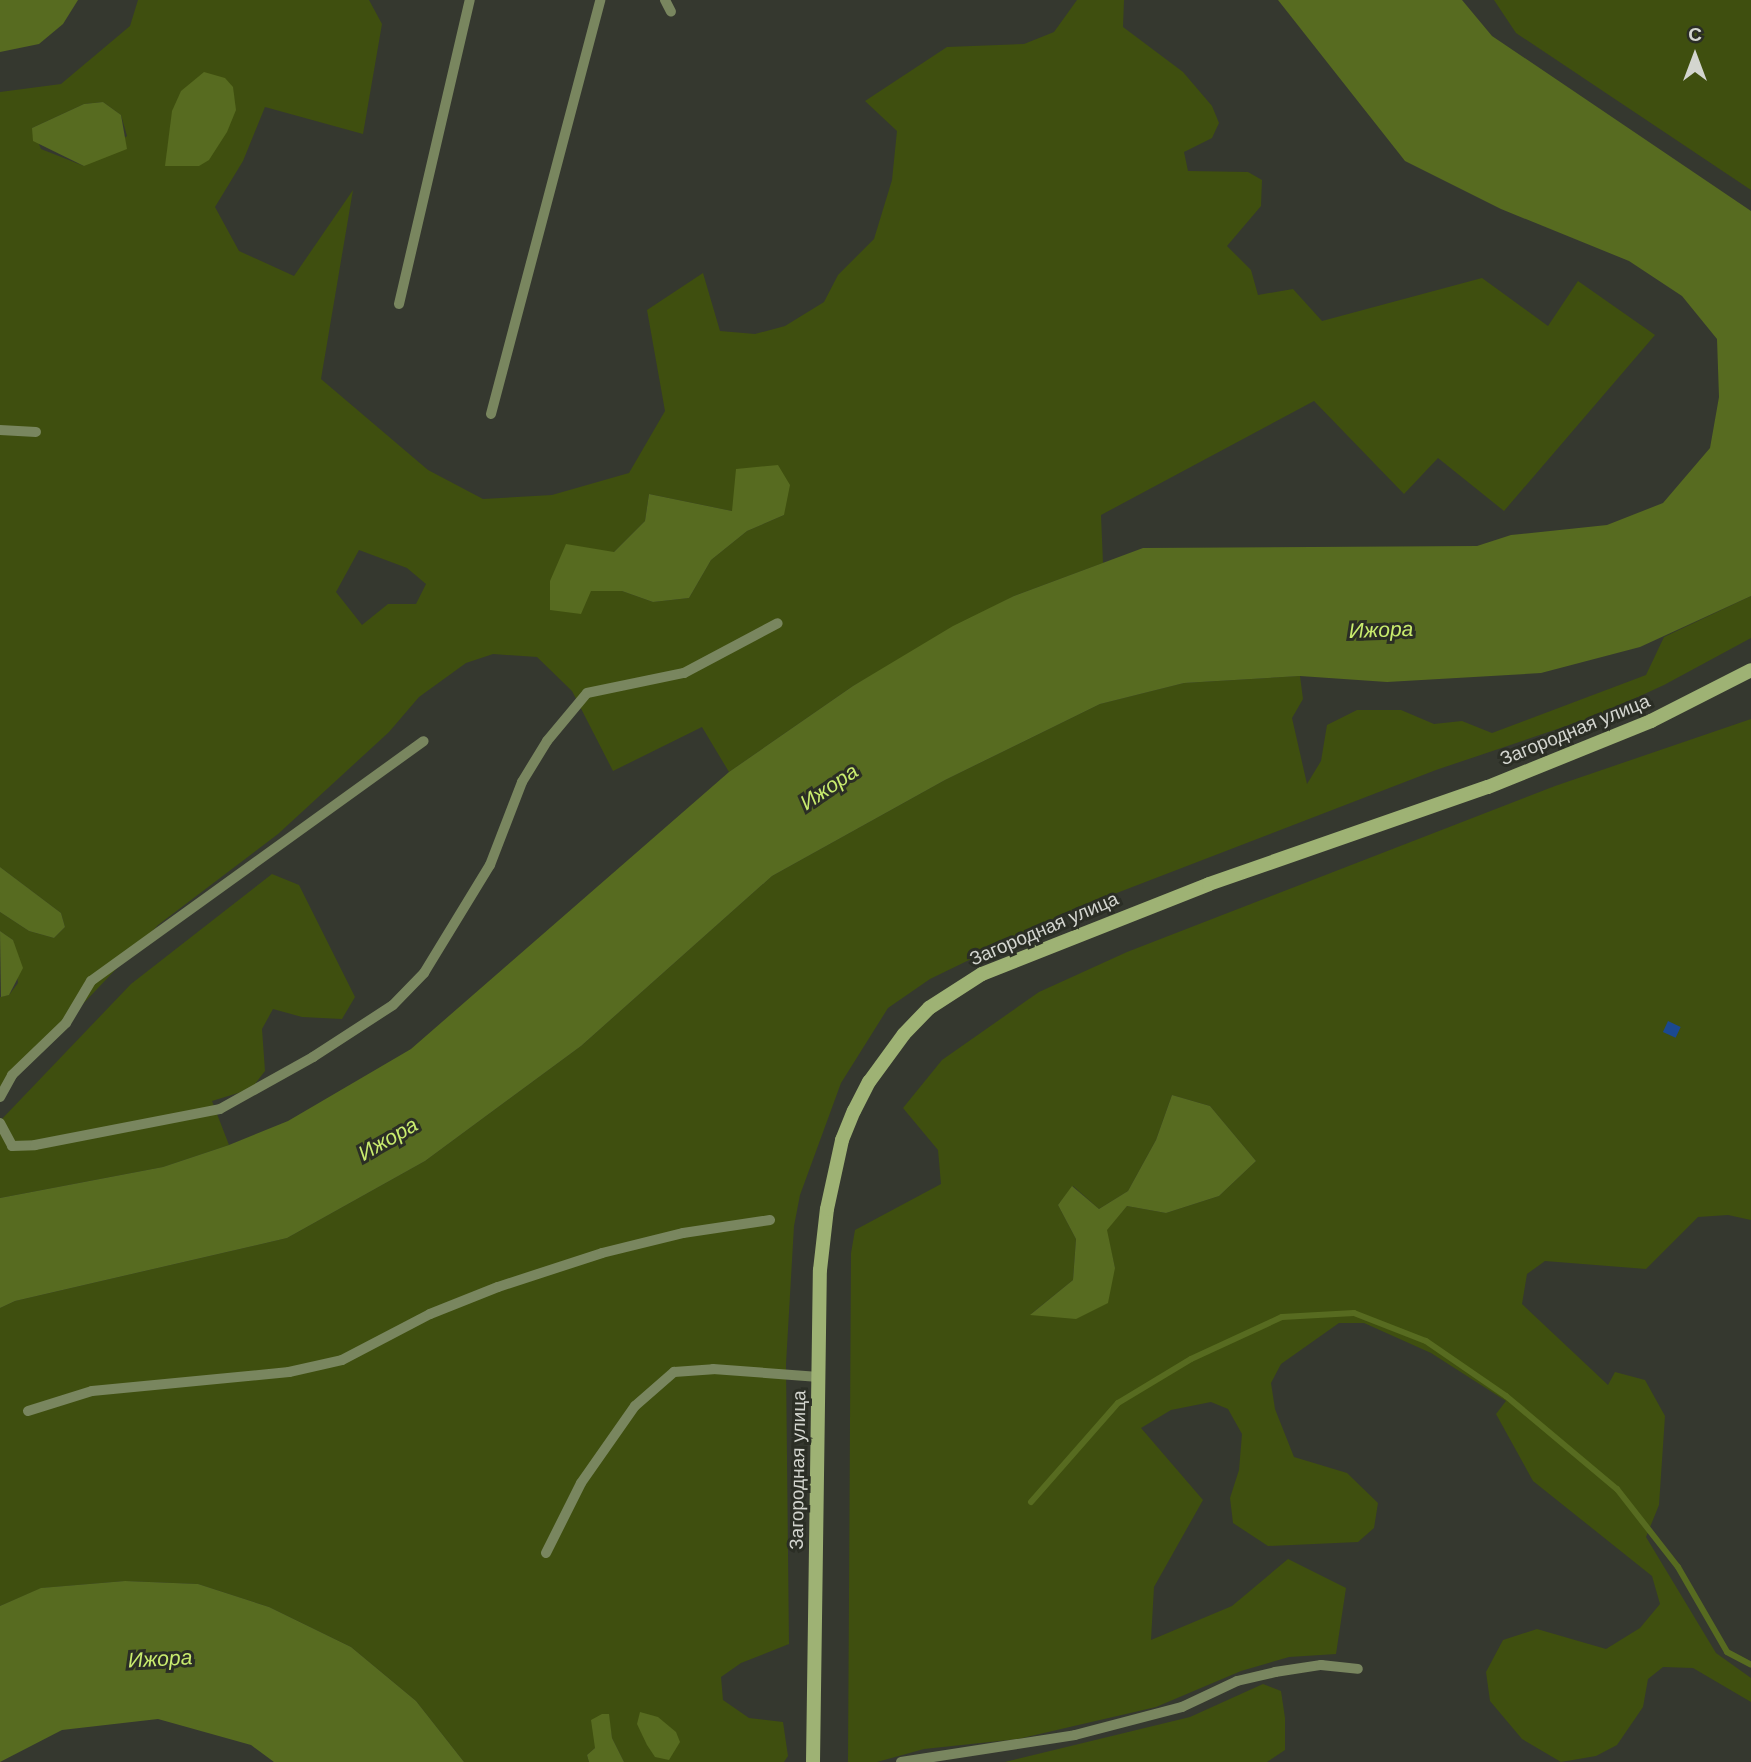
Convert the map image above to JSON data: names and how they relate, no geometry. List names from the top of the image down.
{
  "streets": {
    "main road": ["Загородная улица"]
  },
  "water": ["Ижора"],
  "north": "top"
}
